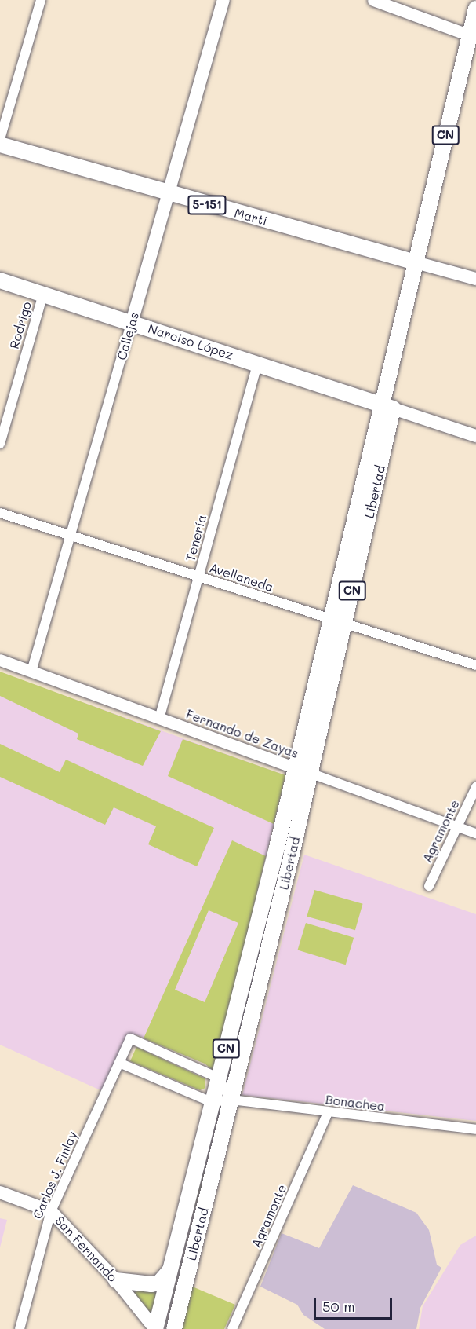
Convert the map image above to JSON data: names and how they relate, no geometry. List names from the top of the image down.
{
  "streets": {
    "main road": [
      "CN",
      "5-151",
      "Martí",
      "Callejas",
      "Narciso López",
      "Libertad",
      "San Fernando"
    ],
    "street": [
      "Rodrigo",
      "Tenería",
      "Avellaneda",
      "Fernando de Zayas",
      "Agramonte",
      "Bonachea",
      "Carlos J. Finlay"
    ]
  },
  "crossings": [
    ["Martí", "Callejas"],
    ["Martí", "Libertad"],
    ["Rodrigo", "Narciso López"],
    ["Callejas", "Narciso López"],
    ["Callejas", "Avellaneda"],
    ["Callejas", "Fernando de Zayas"],
    ["Narciso López", "Libertad"],
    ["Narciso López", "Tenería"],
    ["Libertad", "Avellaneda"],
    ["Libertad", "Fernando de Zayas"],
    ["Libertad", "Bonachea"],
    ["Libertad", "Carlos J. Finlay"],
    ["Libertad", "San Fernando"],
    ["Tenería", "Avellaneda"],
    ["Tenería", "Fernando de Zayas"],
    ["Fernando de Zayas", "Agramonte"],
    ["Agramonte", "Bonachea"],
    ["Bonachea", "Carlos J. Finlay"],
    ["Carlos J. Finlay", "San Fernando"]
  ],
  "scale_bar": "50 m"
}
